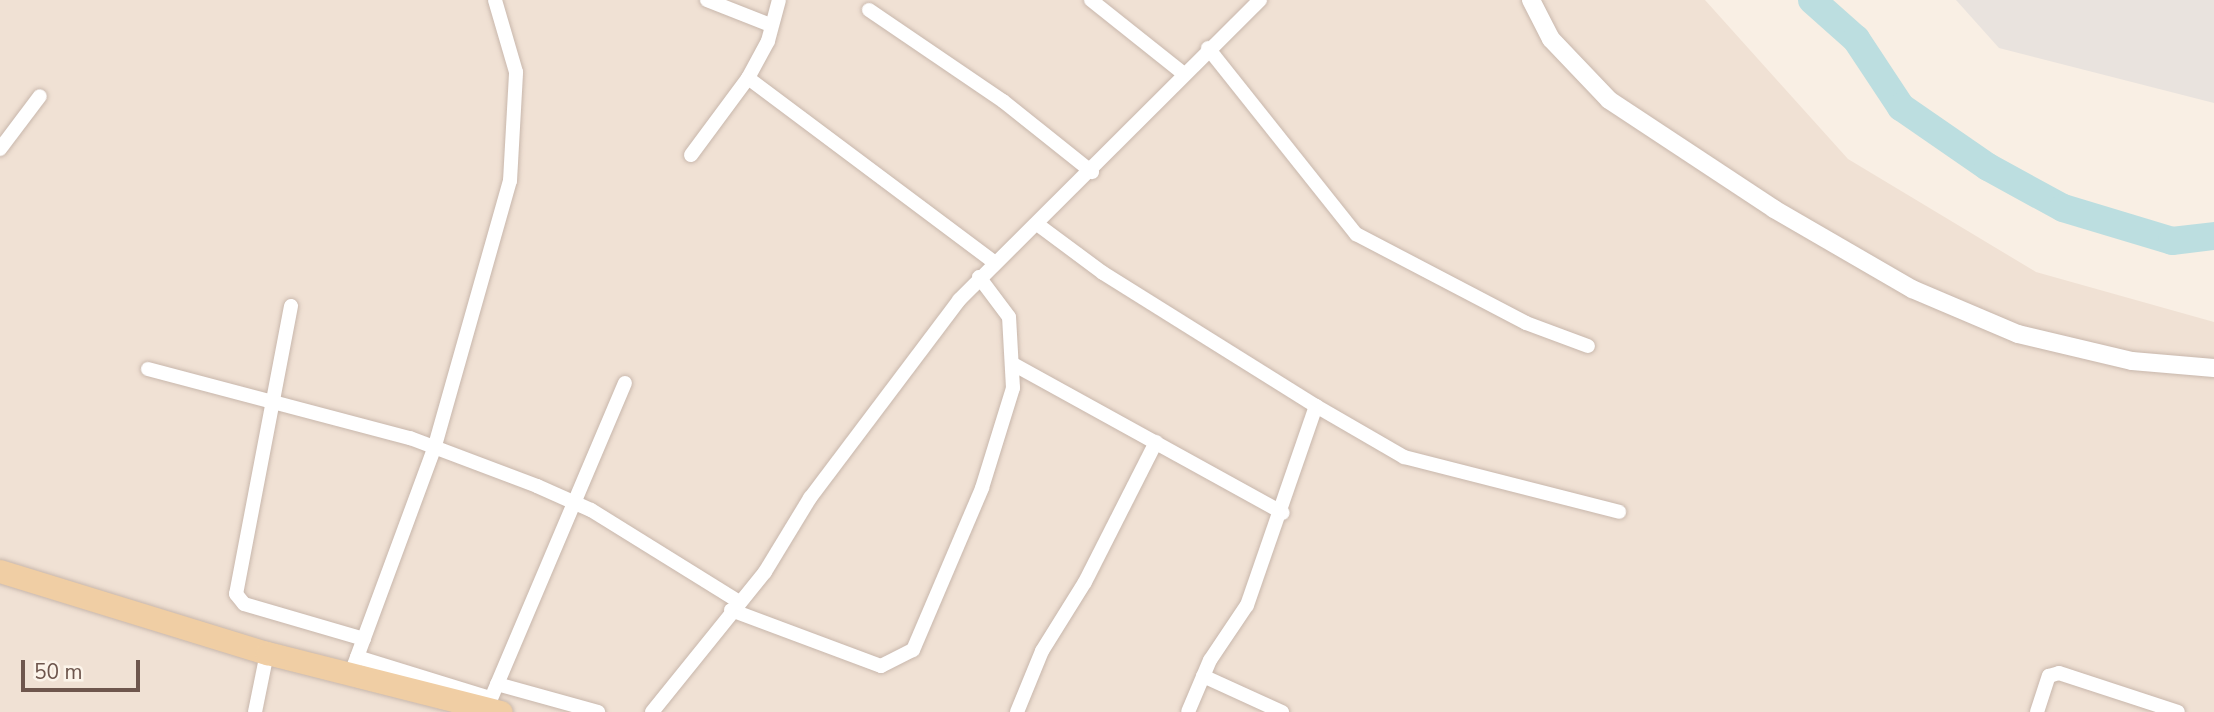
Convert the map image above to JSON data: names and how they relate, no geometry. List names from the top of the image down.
{
  "scale_bar": "50 m"
}
